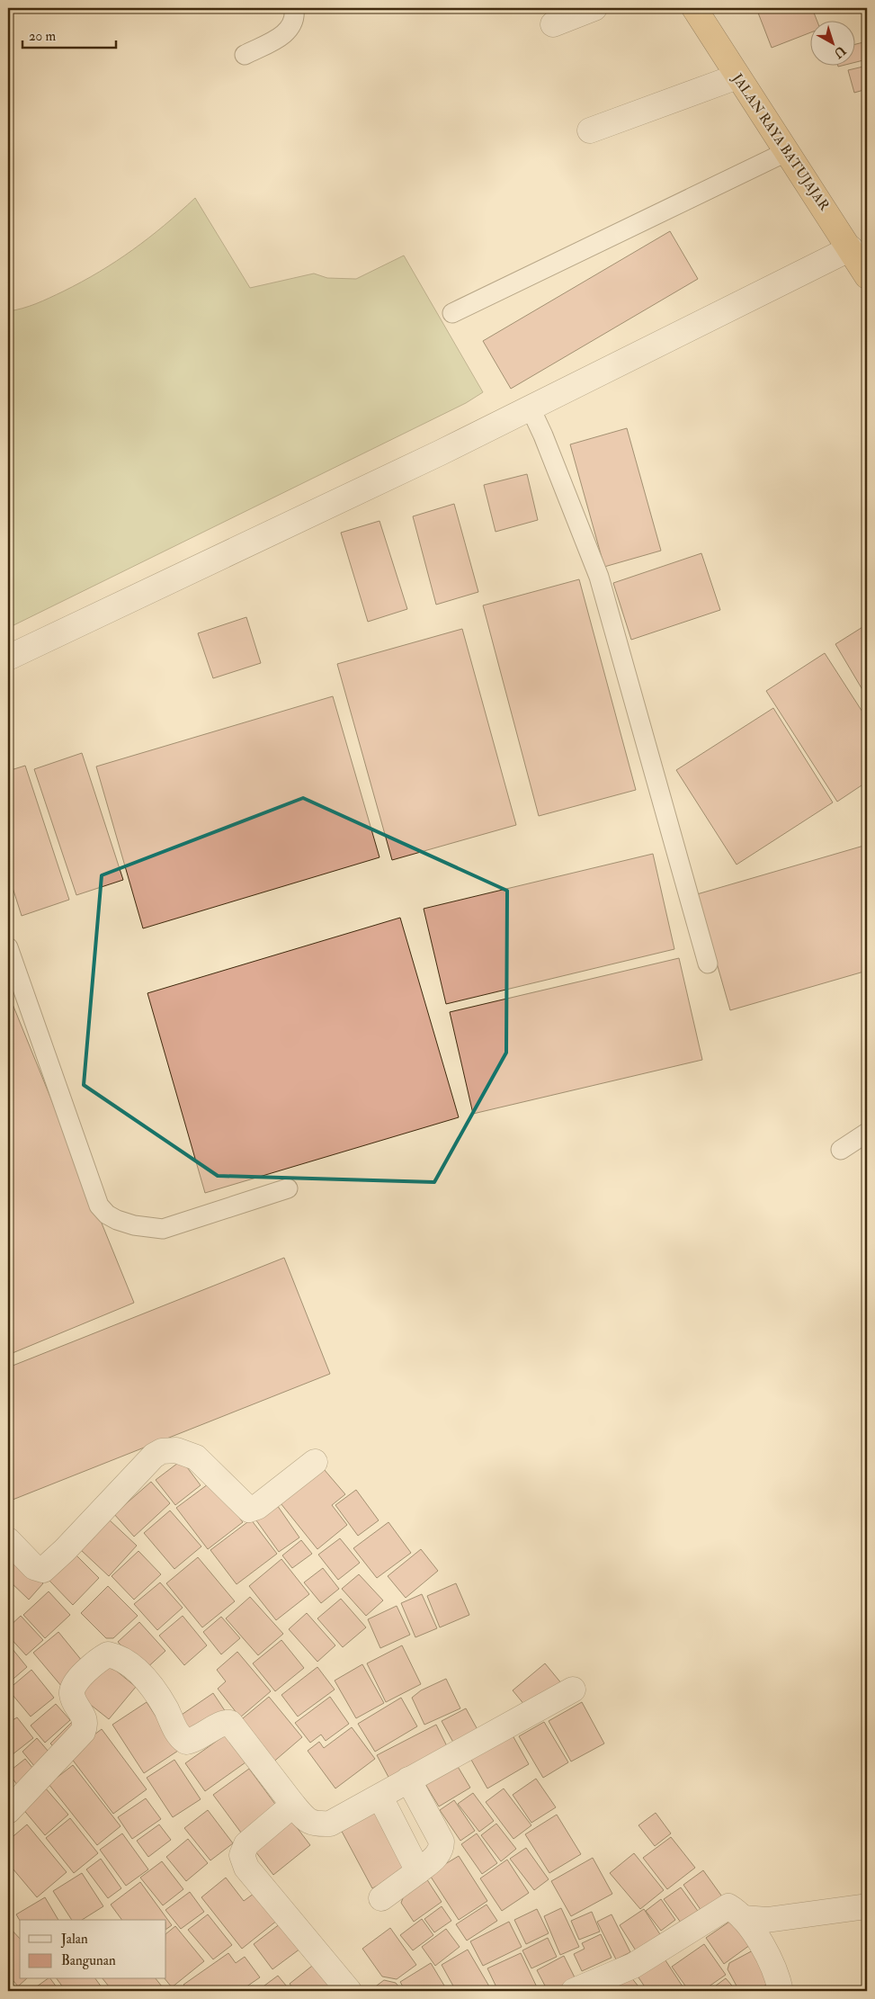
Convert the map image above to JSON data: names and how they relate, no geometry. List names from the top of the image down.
{
  "streets": {
    "highway": ["JALAN RAYA BATUJAJAR"]
  },
  "legend": ["Jalan", "Bangunan"],
  "scale_bar": "20 m",
  "north": "bottom right"
}
